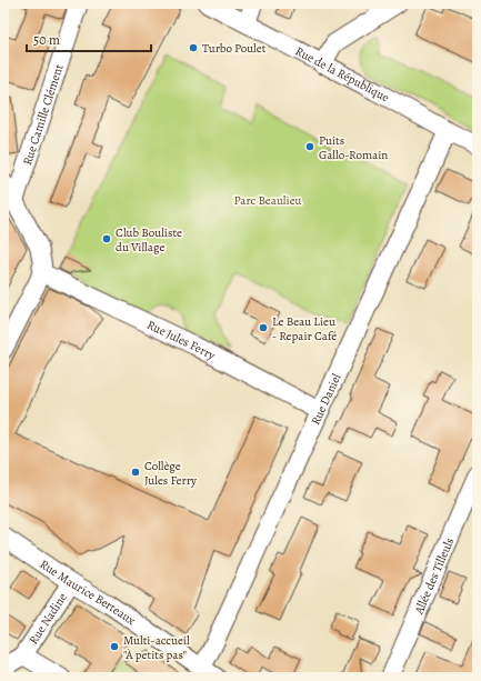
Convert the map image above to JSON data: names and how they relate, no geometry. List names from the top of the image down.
{
  "streets": {
    "street": [
      "Rue de la République",
      "Rue Camille Clément",
      "Rue Jules Ferry",
      "Rue Daniel",
      "Allée des Tilleuls",
      "Rue Maurice Berteaux",
      "Rue Nadine"
    ]
  },
  "crossings": [
    ["Rue de la République", "Rue Daniel"],
    ["Rue Jules Ferry", "Rue Daniel"],
    ["Rue Daniel", "Rue Maurice Berteaux"],
    ["Rue Maurice Berteaux", "Rue Nadine"]
  ],
  "parks": ["Parc Beaulieu"],
  "places": [
    "Turbo Poulet",
    "Puits Gallo-Romain",
    "Club Bouliste du Village",
    "Le Beau Lieu - Repair Café",
    "Collège Jules Ferry",
    "Multi-accueil \"À petits pas\""
  ],
  "scale_bar": "50 m"
}
